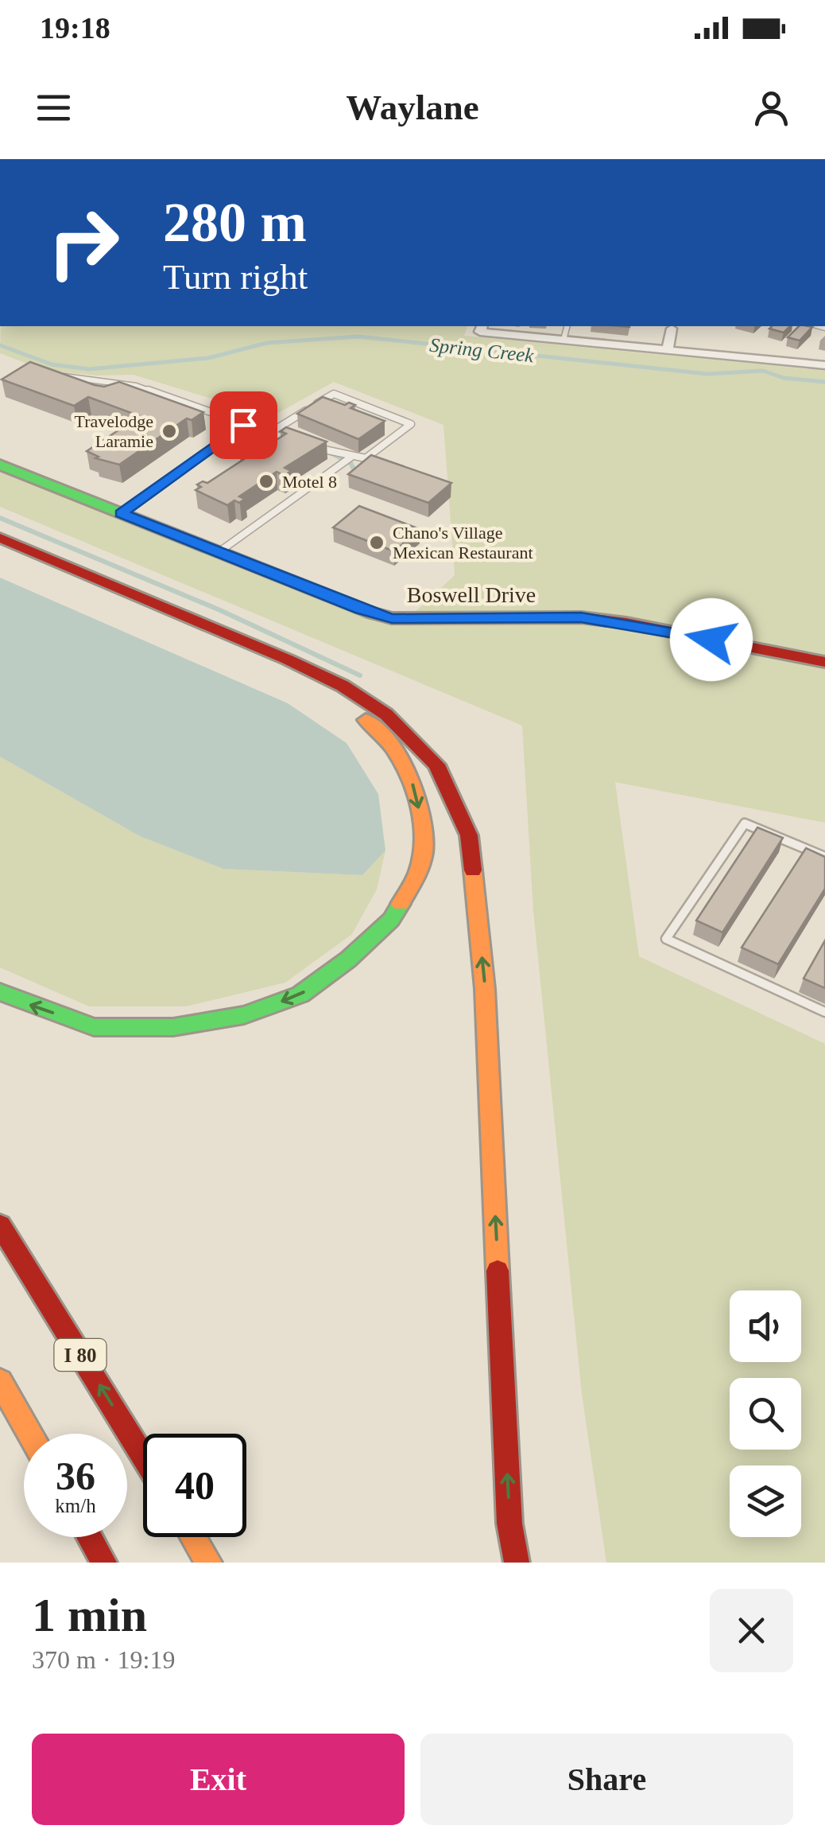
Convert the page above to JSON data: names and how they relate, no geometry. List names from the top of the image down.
{
  "streets": {
    "main road": ["Boswell Drive", "I 80"]
  },
  "water": ["Spring Creek"],
  "places": ["Travelodge Laramie", "Motel 8", "Chano's Village Mexican Restaurant"],
  "page": {
    "status": "19:18",
    "header": "Waylane",
    "turn": ["280 m", "Turn right"],
    "speed": "36 km/h",
    "limit": "40",
    "heading": ["1 min", "370 m · 19:19"],
    "buttons": ["Exit", "Share"]
  }
}
